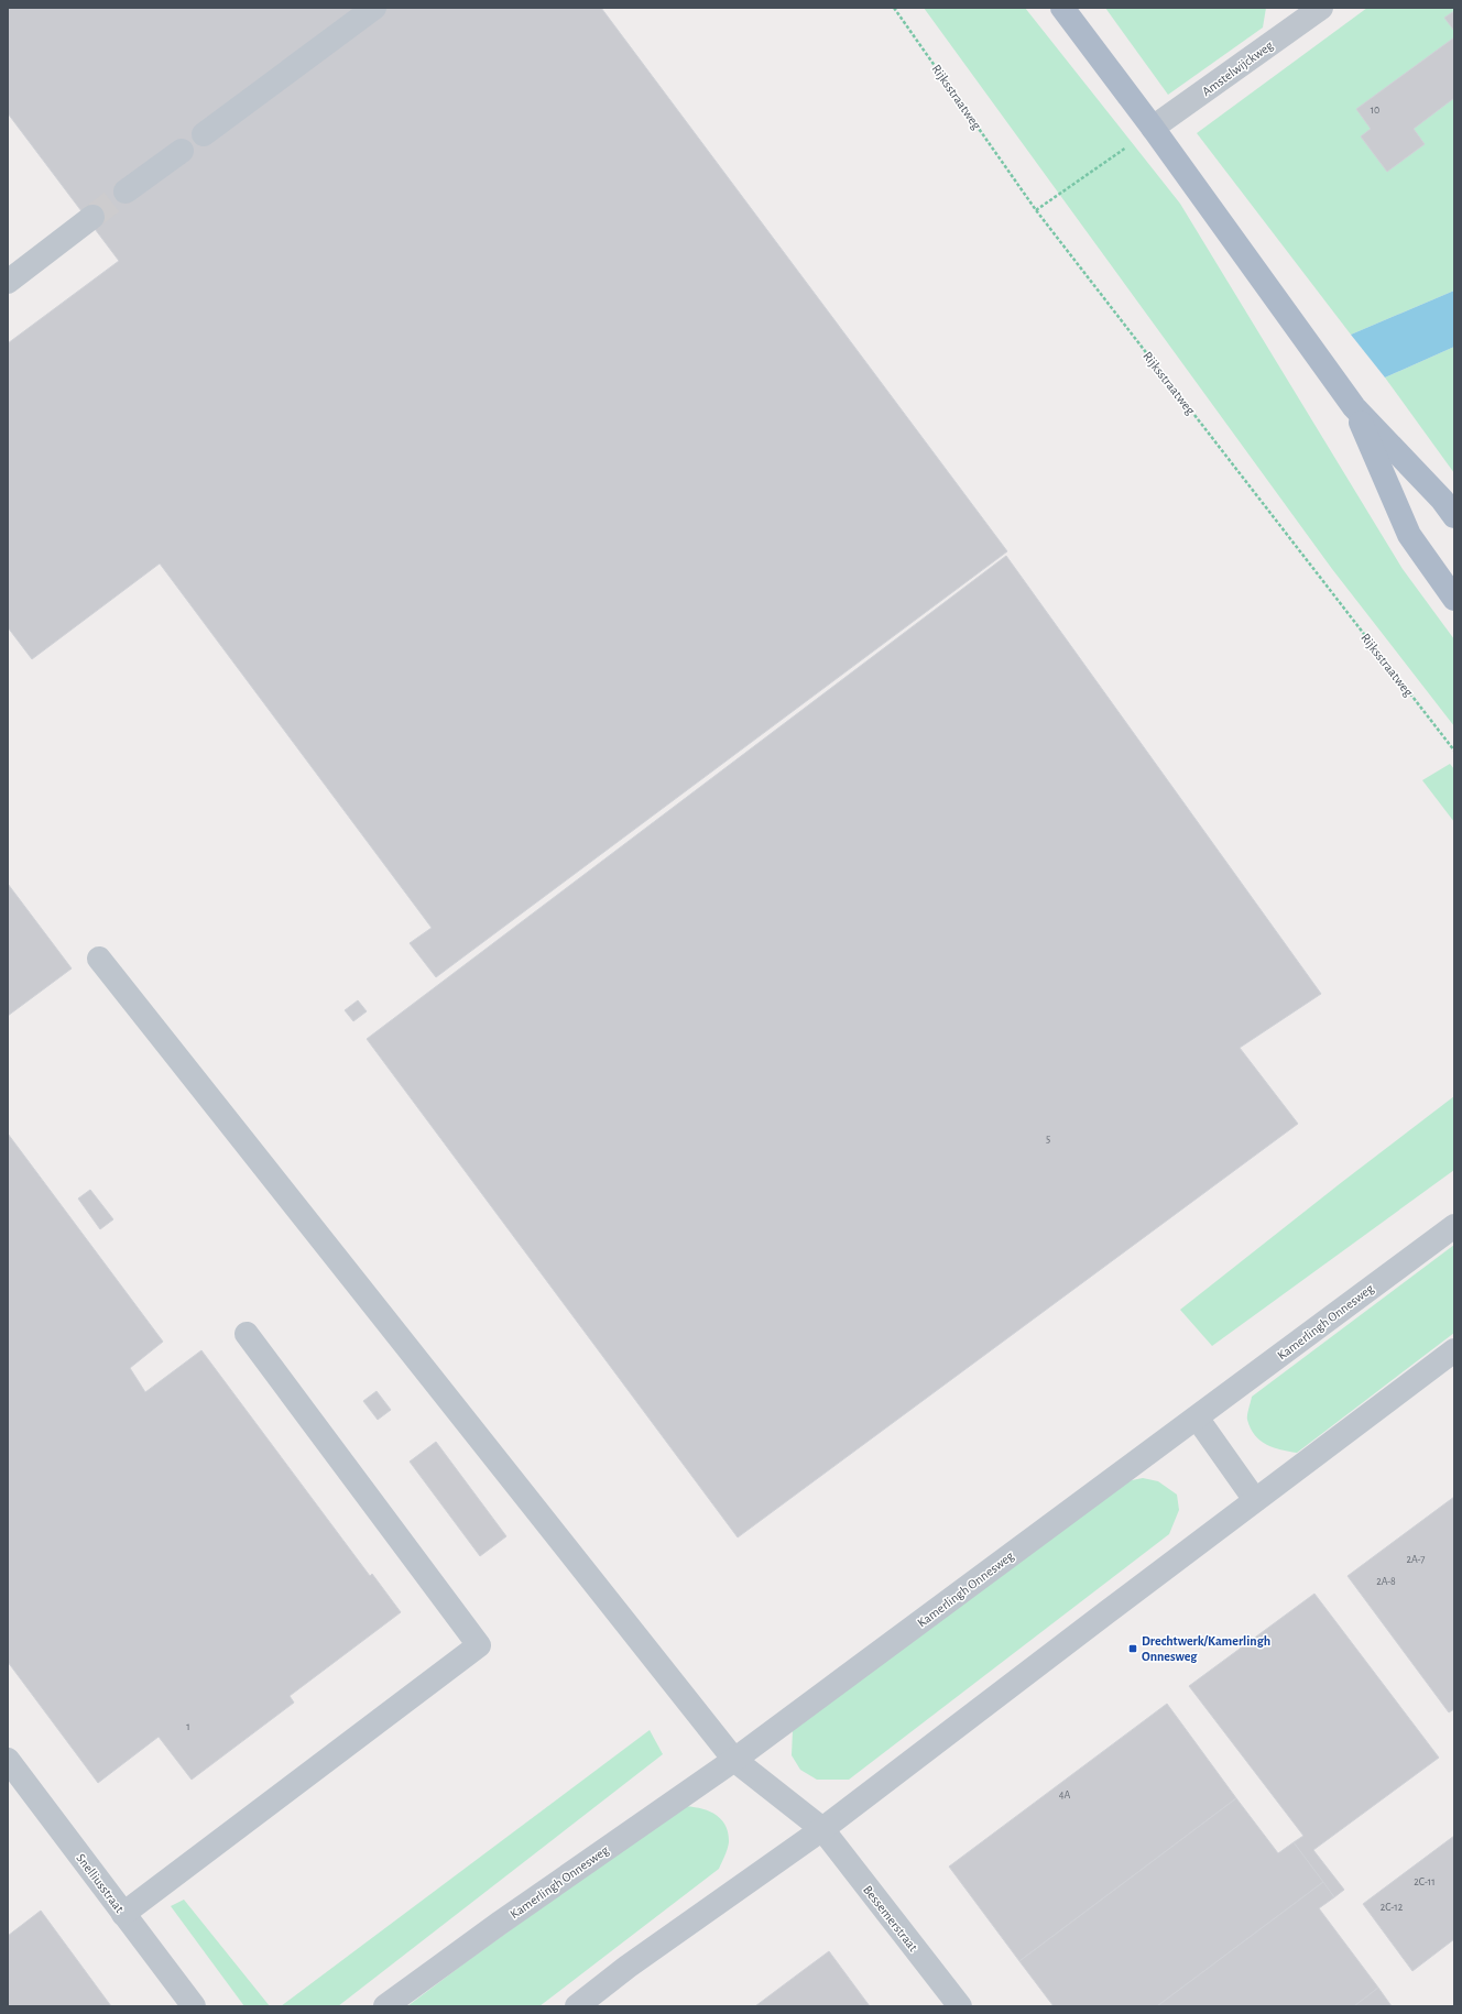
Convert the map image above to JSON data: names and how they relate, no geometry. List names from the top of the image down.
{
  "streets": {
    "street": [
      "Amstelwijckweg",
      "Kamerlingh Onnesweg",
      "Snelliusstraat",
      "Bessemerstraat"
    ],
    "path": ["Rijksstraatweg"]
  },
  "places": {
    "transit": ["Drechtwerk/Kamerlingh Onnesweg"]
  },
  "house_numbers": [
    "10",
    "5",
    "2A-7",
    "2A-8",
    "1",
    "4A",
    "2C-11",
    "2C-12"
  ]
}
